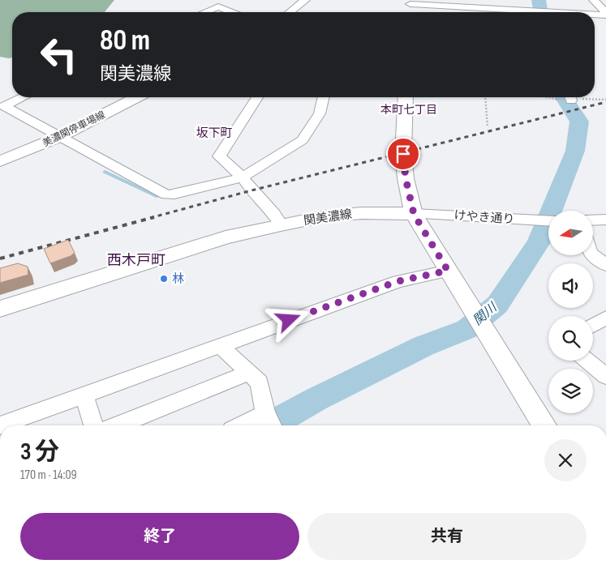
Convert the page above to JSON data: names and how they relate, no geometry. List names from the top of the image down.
{
  "streets": {
    "main road": ["美濃関停車場線", "関美濃線"],
    "street": ["けやき通り"]
  },
  "crossings": [
    ["関美濃線", "けやき通り"]
  ],
  "districts": ["本町七丁目", "坂下町", "西木戸町"],
  "water": ["関川"],
  "places": ["林"],
  "north": "left",
  "page": {
    "turn": ["80 m", "関美濃線"],
    "heading": ["3 分", "170 m · 14:09"],
    "buttons": ["終了", "共有"]
  }
}
